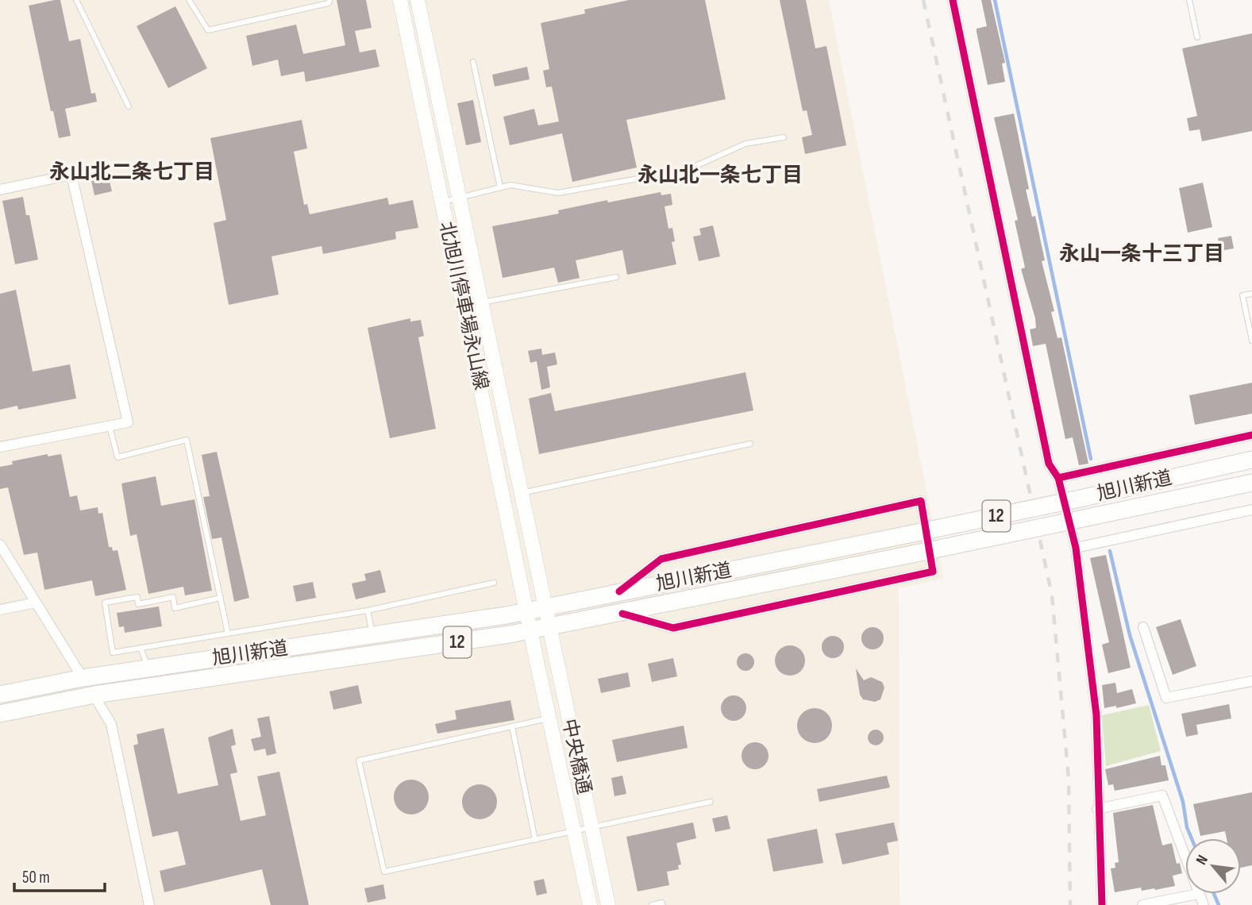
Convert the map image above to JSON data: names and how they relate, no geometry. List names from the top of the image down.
{
  "streets": {
    "highway": ["旭川新道", "12"],
    "main road": ["北旭川停車場永山線", "中央橋通"]
  },
  "crossings": [
    ["北旭川停車場永山線", "旭川新道"],
    ["北旭川停車場永山線", "中央橋通"],
    ["旭川新道", "中央橋通"]
  ],
  "districts": ["永山北二条七丁目", "永山北一条七丁目", "永山一条十三丁目"],
  "scale_bar": "50 m",
  "north": "top left"
}
